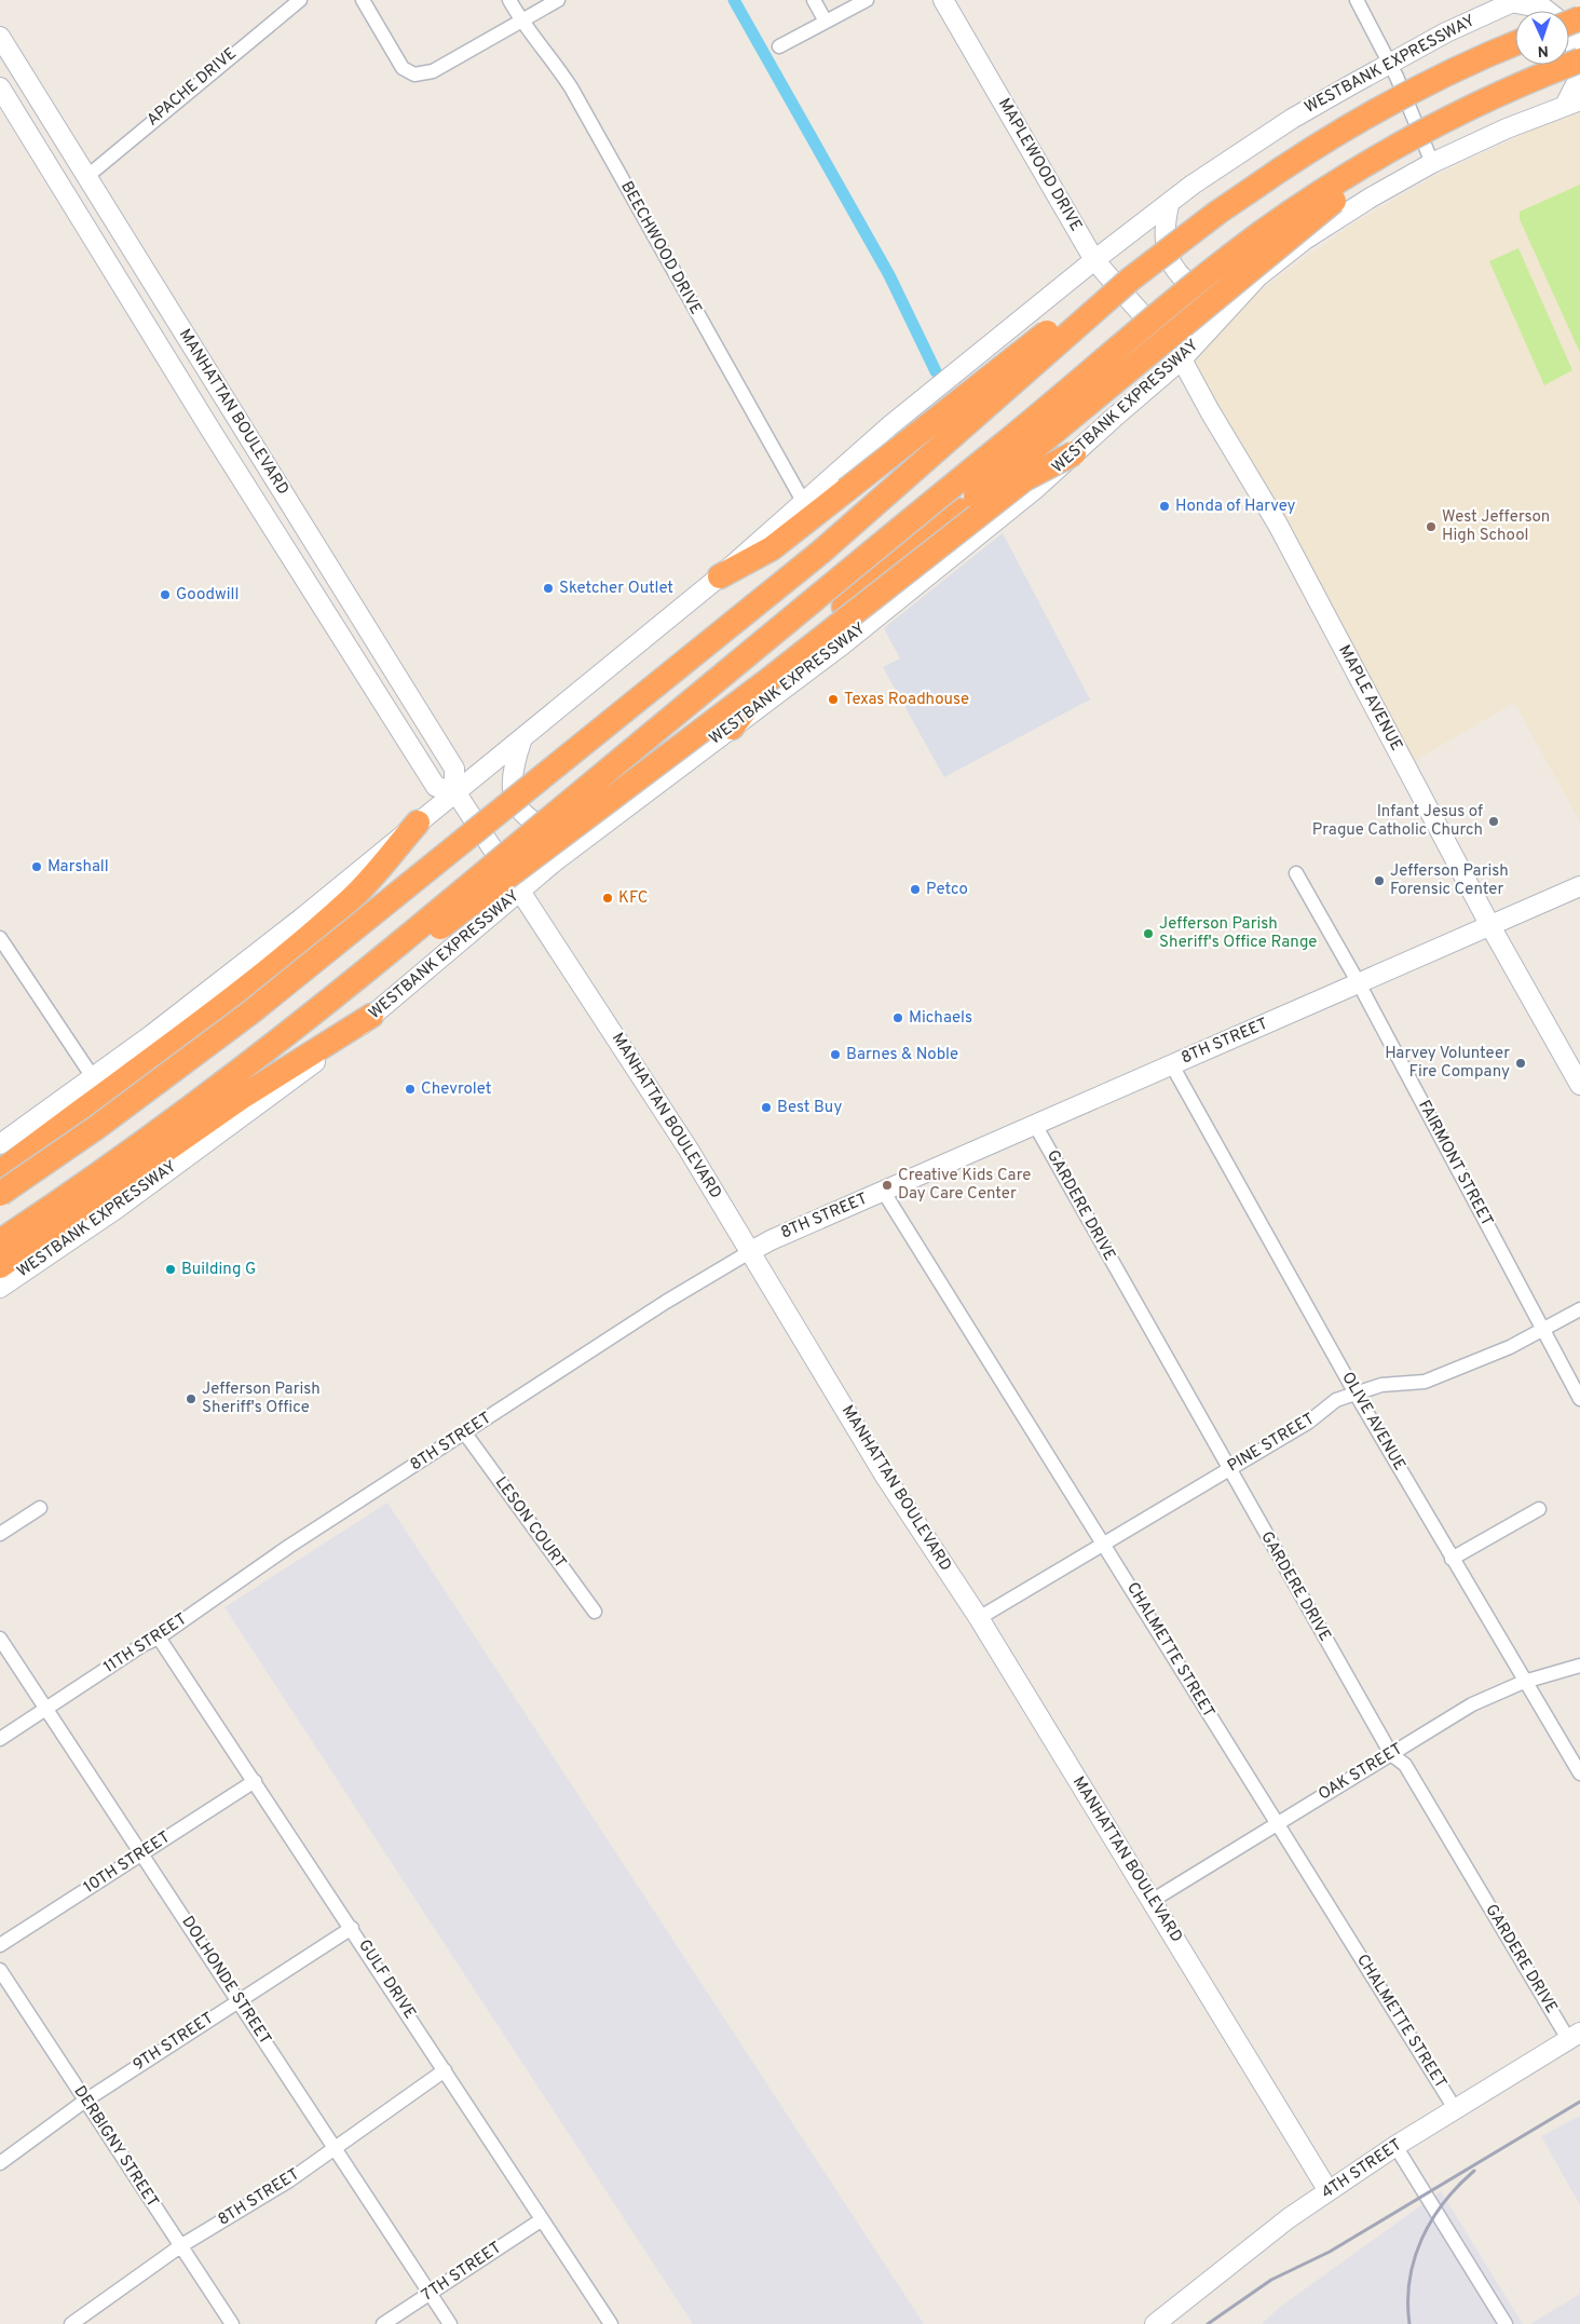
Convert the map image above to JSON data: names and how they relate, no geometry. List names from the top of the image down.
{
  "streets": {
    "street": [
      "WESTBANK EXPRESSWAY",
      "APACHE DRIVE",
      "MAPLEWOOD DRIVE",
      "BEECHWOOD DRIVE",
      "MANHATTAN BOULEVARD",
      "MAPLE AVENUE",
      "8TH STREET",
      "FAIRMONT STREET",
      "GARDERE DRIVE",
      "OLIVE AVENUE",
      "PINE STREET",
      "LESON COURT",
      "11TH STREET",
      "CHALMETTE STREET",
      "OAK STREET",
      "10TH STREET",
      "GULF DRIVE",
      "DOLHONDE STREET",
      "9TH STREET",
      "DERBIGNY STREET",
      "4TH STREET",
      "7TH STREET"
    ]
  },
  "crossings": [
    ["WESTBANK EXPRESSWAY", "MAPLEWOOD DRIVE"],
    ["WESTBANK EXPRESSWAY", "BEECHWOOD DRIVE"],
    ["WESTBANK EXPRESSWAY", "MANHATTAN BOULEVARD"],
    ["WESTBANK EXPRESSWAY", "MAPLE AVENUE"],
    ["APACHE DRIVE", "MANHATTAN BOULEVARD"],
    ["MAPLEWOOD DRIVE", "MAPLE AVENUE"],
    ["MANHATTAN BOULEVARD", "8TH STREET"],
    ["MANHATTAN BOULEVARD", "PINE STREET"],
    ["MANHATTAN BOULEVARD", "OAK STREET"],
    ["MANHATTAN BOULEVARD", "4TH STREET"],
    ["MAPLE AVENUE", "8TH STREET"],
    ["8TH STREET", "FAIRMONT STREET"],
    ["8TH STREET", "GARDERE DRIVE"],
    ["8TH STREET", "OLIVE AVENUE"],
    ["8TH STREET", "LESON COURT"],
    ["8TH STREET", "11TH STREET"],
    ["8TH STREET", "CHALMETTE STREET"],
    ["8TH STREET", "GULF DRIVE"],
    ["8TH STREET", "DOLHONDE STREET"],
    ["8TH STREET", "DERBIGNY STREET"],
    ["FAIRMONT STREET", "PINE STREET"],
    ["GARDERE DRIVE", "PINE STREET"],
    ["GARDERE DRIVE", "OAK STREET"],
    ["GARDERE DRIVE", "4TH STREET"],
    ["OLIVE AVENUE", "PINE STREET"],
    ["OLIVE AVENUE", "OAK STREET"],
    ["PINE STREET", "CHALMETTE STREET"],
    ["11TH STREET", "GULF DRIVE"],
    ["11TH STREET", "DOLHONDE STREET"],
    ["CHALMETTE STREET", "OAK STREET"],
    ["CHALMETTE STREET", "4TH STREET"],
    ["10TH STREET", "GULF DRIVE"],
    ["10TH STREET", "DOLHONDE STREET"],
    ["GULF DRIVE", "9TH STREET"],
    ["GULF DRIVE", "7TH STREET"],
    ["DOLHONDE STREET", "9TH STREET"],
    ["DOLHONDE STREET", "7TH STREET"],
    ["9TH STREET", "DERBIGNY STREET"]
  ],
  "places": [
    "Honda of Harvey",
    "West Jefferson High School",
    "Sketcher Outlet",
    "Goodwill",
    "Texas Roadhouse",
    "Infant Jesus of Prague Catholic Church",
    "Marshall",
    "Jefferson Parish Forensic Center",
    "Petco",
    "KFC",
    "Jefferson Parish Sheriff's Office Range",
    "Michaels",
    "Barnes & Noble",
    "Harvey Volunteer Fire Company",
    "Chevrolet",
    "Best Buy",
    "Creative Kids Care Day Care Center",
    "Building G",
    "Jefferson Parish Sheriff's Office"
  ],
  "north": "bottom"
}
